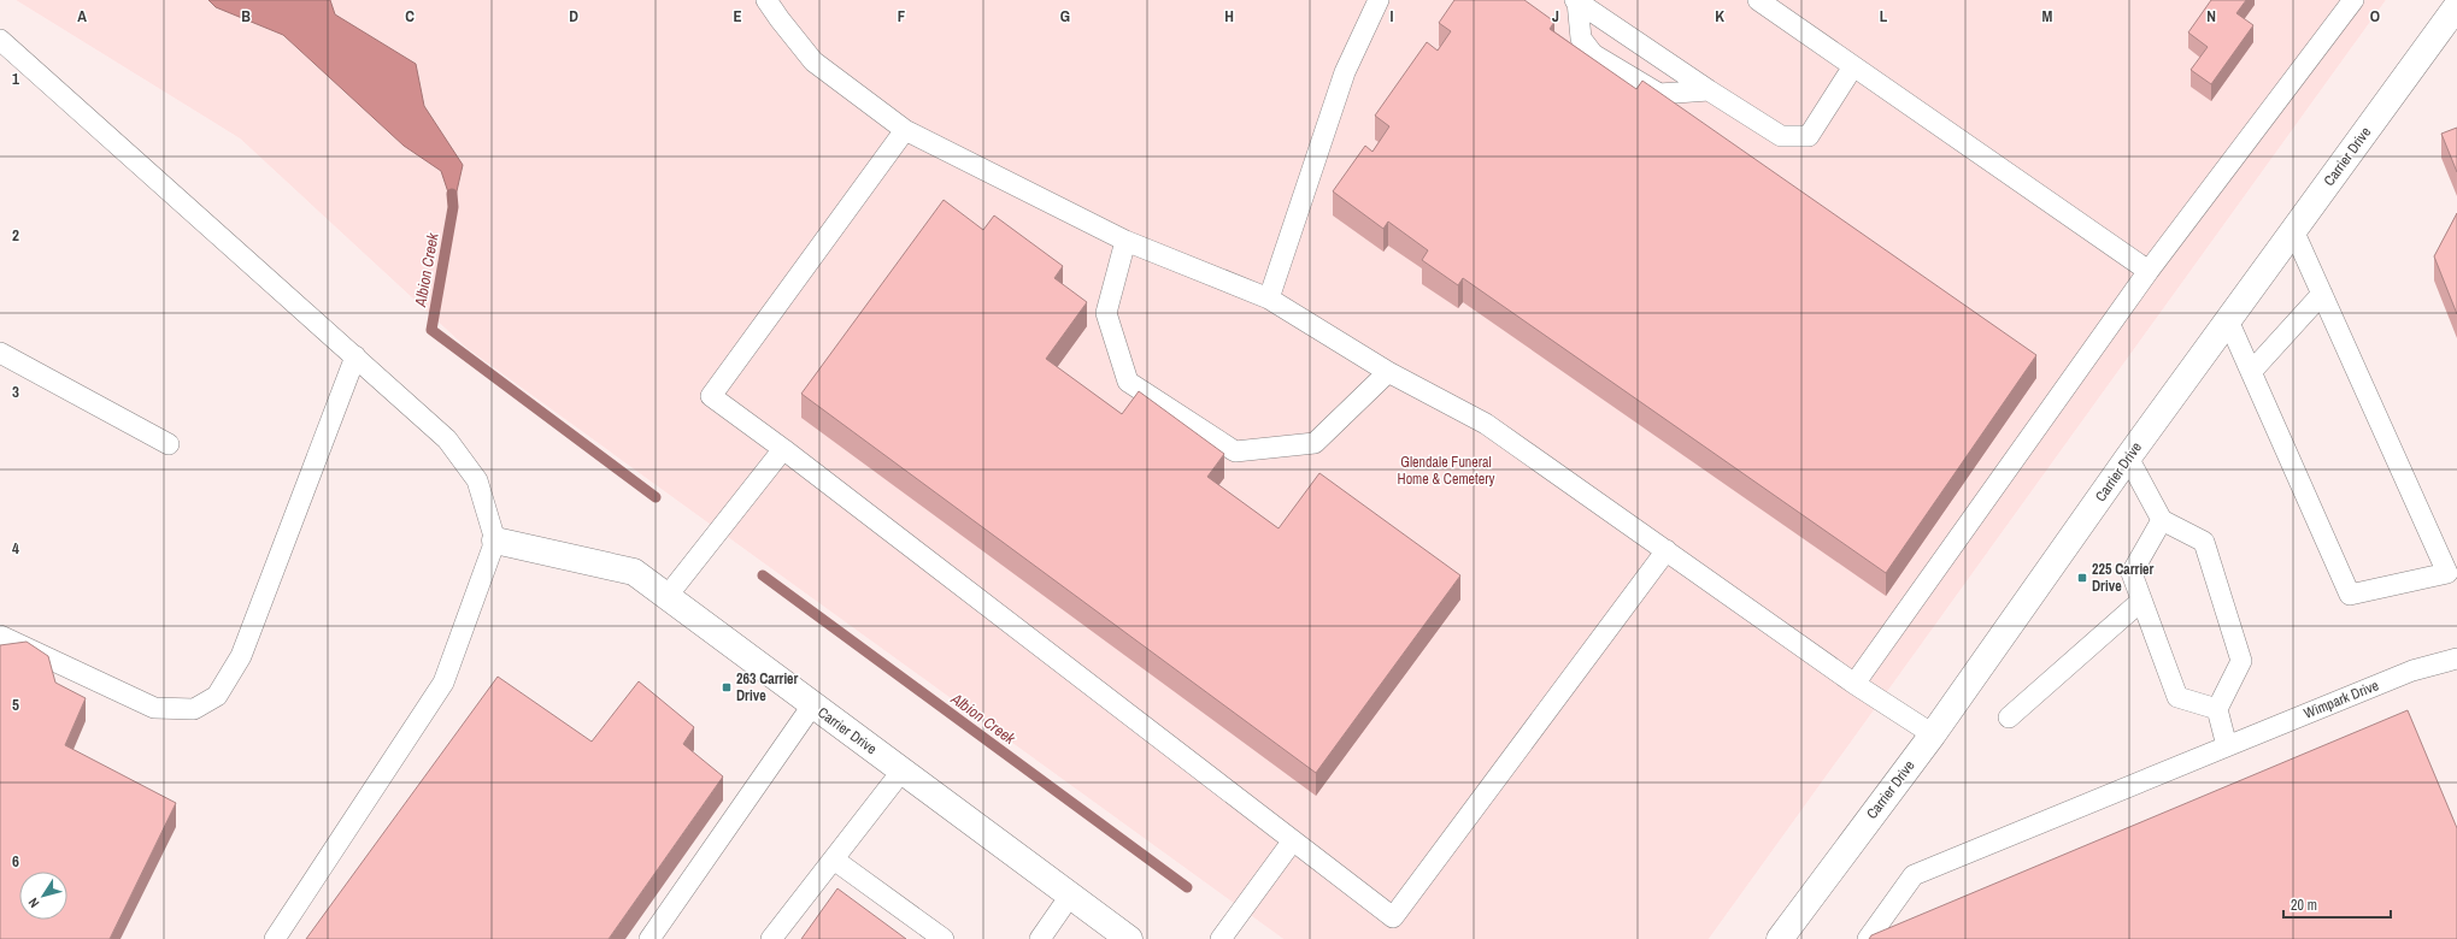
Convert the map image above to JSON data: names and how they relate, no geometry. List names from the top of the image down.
{
  "streets": {
    "street": ["Carrier Drive"],
    "lane": ["Wimpark Drive"]
  },
  "water": ["Albion Creek"],
  "parks": ["Glendale Funeral Home & Cemetery"],
  "places": {
    "transit": ["225 Carrier Drive", "263 Carrier Drive"]
  },
  "scale_bar": "20 m",
  "north": "bottom left",
  "grid": {
    "columns": [
      "A",
      "B",
      "C",
      "D",
      "E",
      "F",
      "G",
      "H",
      "I",
      "J",
      "K",
      "L",
      "M",
      "N",
      "O"
    ],
    "rows": [
      "1",
      "2",
      "3",
      "4",
      "5",
      "6"
    ]
  }
}
